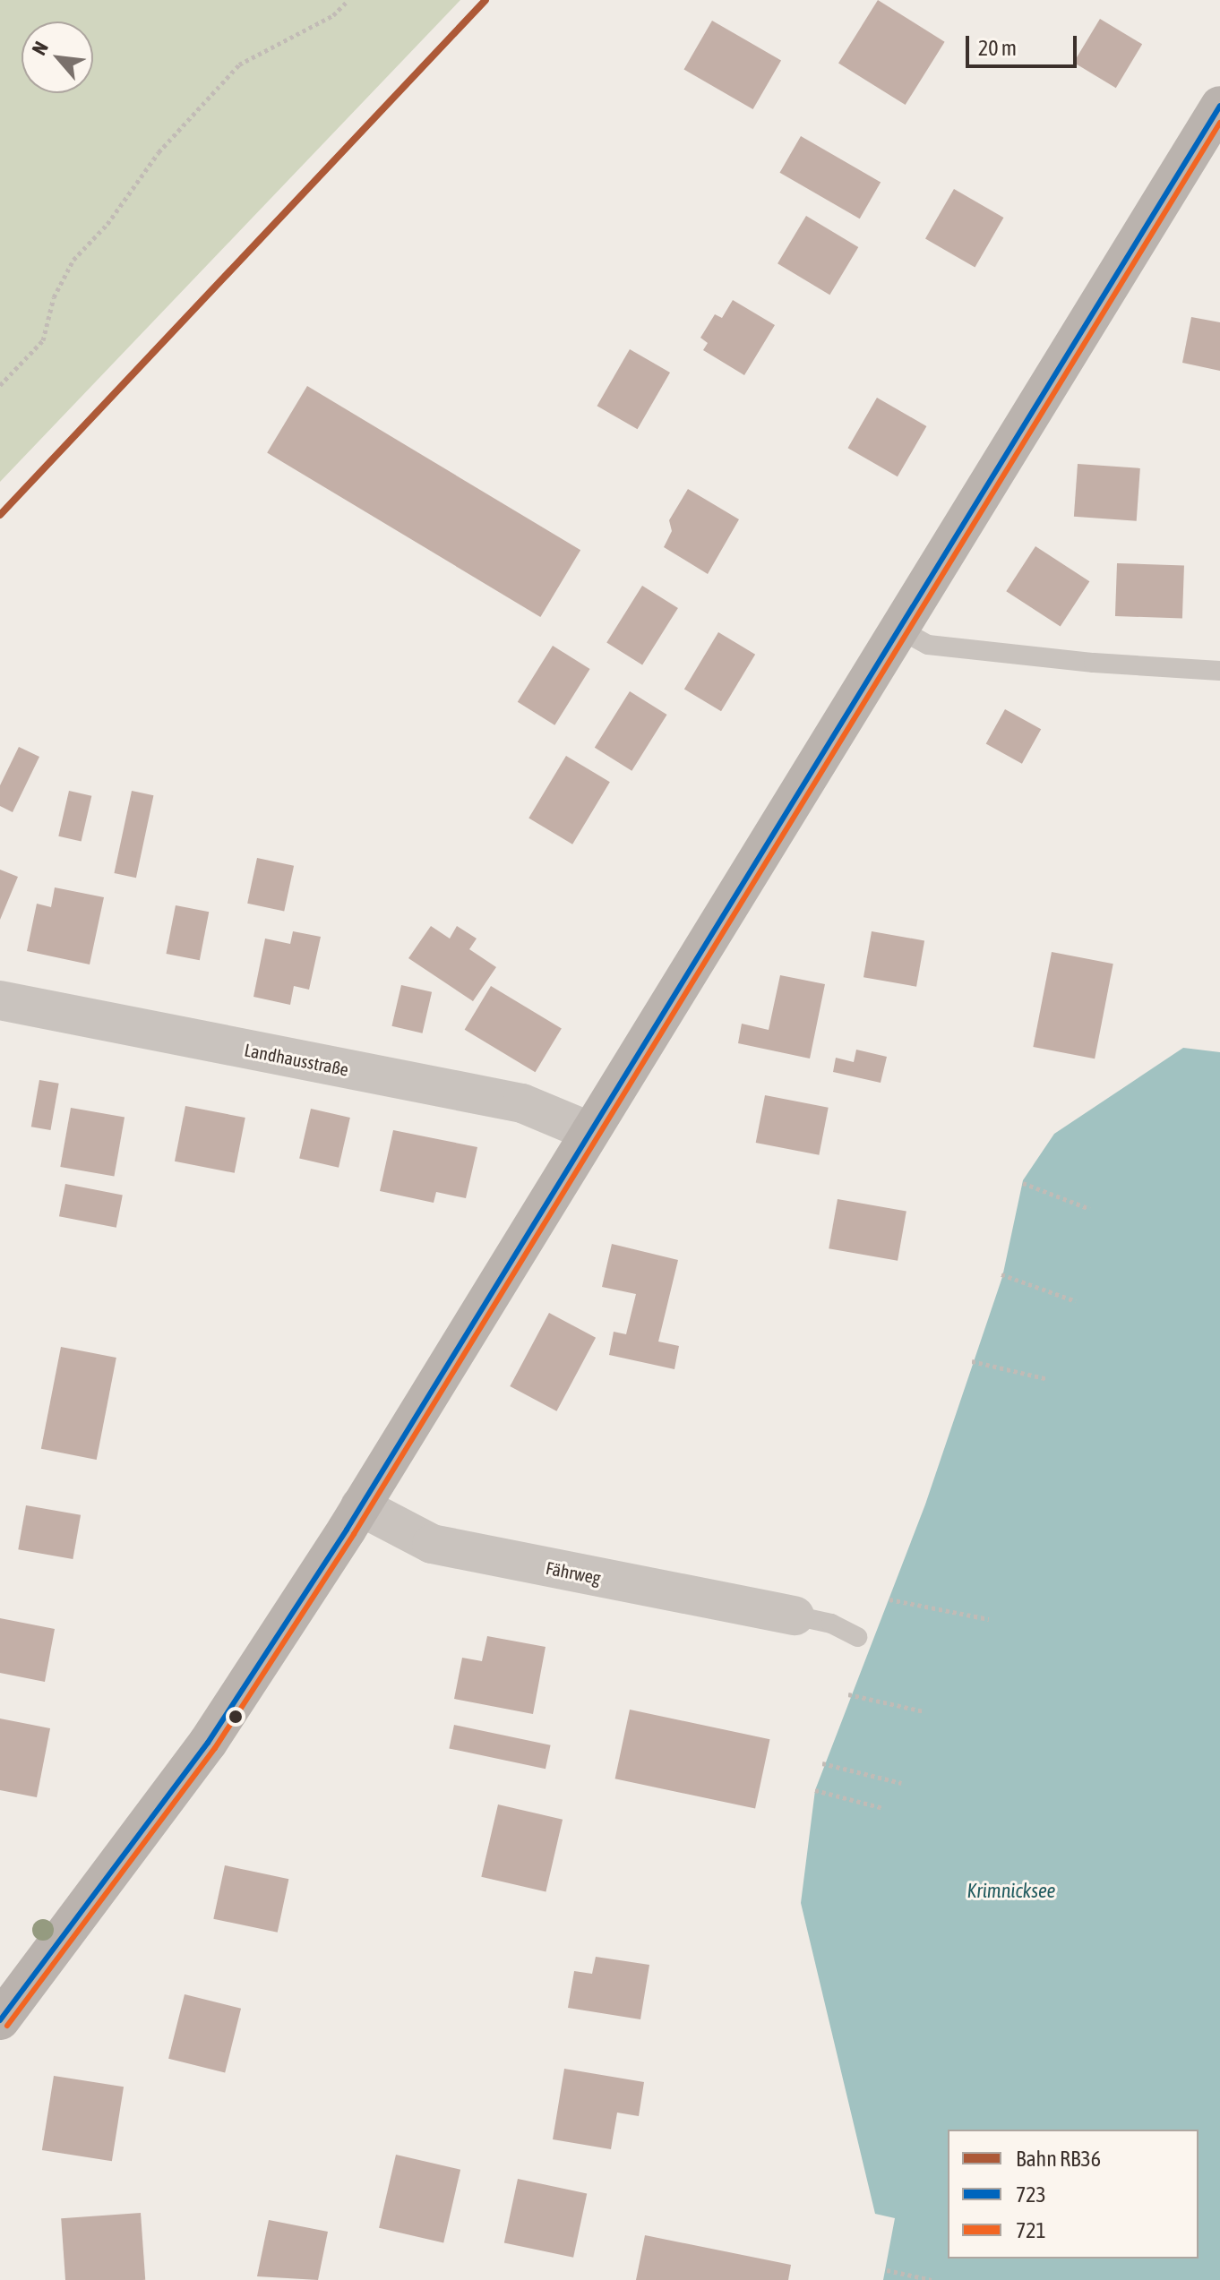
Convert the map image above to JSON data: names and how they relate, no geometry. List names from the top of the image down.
{
  "streets": {
    "street": ["Landhausstraße", "Fährweg"]
  },
  "water": ["Krimnicksee"],
  "lines": ["rail line RB36", "transit line 723", "transit line 721"],
  "legend": ["Bahn RB36", "723", "721"],
  "scale_bar": "20 m",
  "north": "top left"
}
